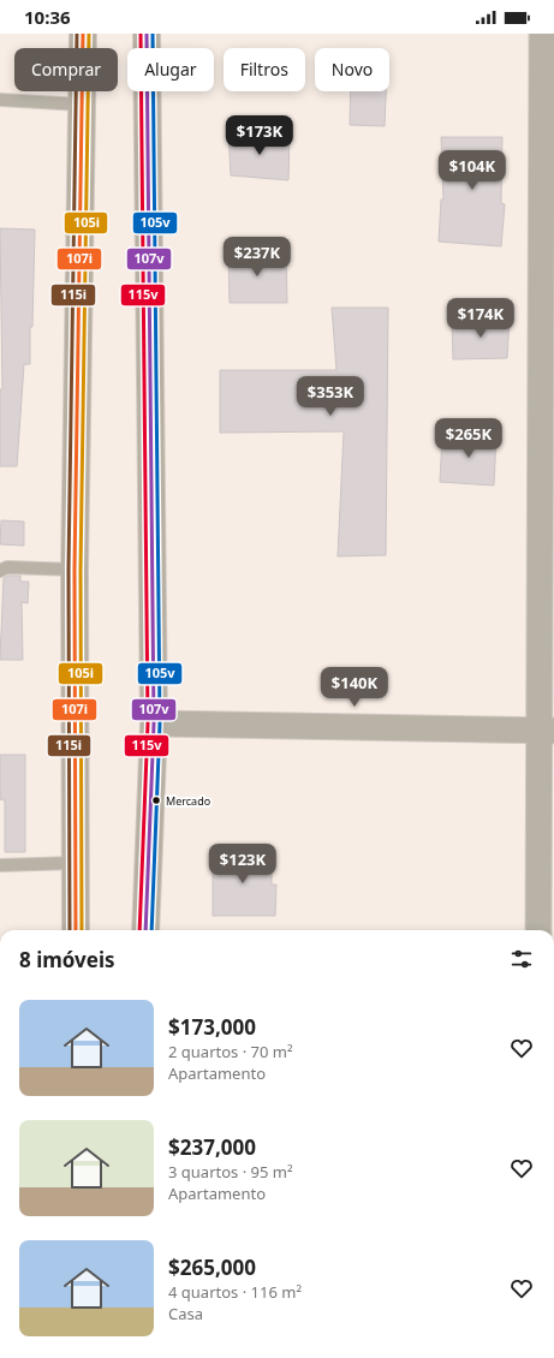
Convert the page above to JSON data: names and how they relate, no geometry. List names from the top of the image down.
{
  "places": ["Mercado"],
  "lines": [
    "transit line 107v",
    "transit line 105v",
    "transit line 115v",
    "transit line 107i",
    "transit line 105i",
    "transit line 115i"
  ],
  "page": {
    "status": "10:36",
    "chip": [
      "Comprar",
      "Alugar",
      "Filtros",
      "Novo"
    ],
    "price": [
      "$173K",
      "$104K",
      "$237K",
      "$174K",
      "$353K",
      "$265K",
      "$140K",
      "$123K"
    ],
    "heading": "8 imóveis",
    "list": [
      {
        "name": "$173,000",
        "note": "2 quartos · 70 m² · Apartamento"
      },
      {
        "name": "$237,000",
        "note": "3 quartos · 95 m² · Apartamento"
      },
      {
        "name": "$265,000",
        "note": "4 quartos · 116 m² · Casa"
      }
    ]
  }
}
